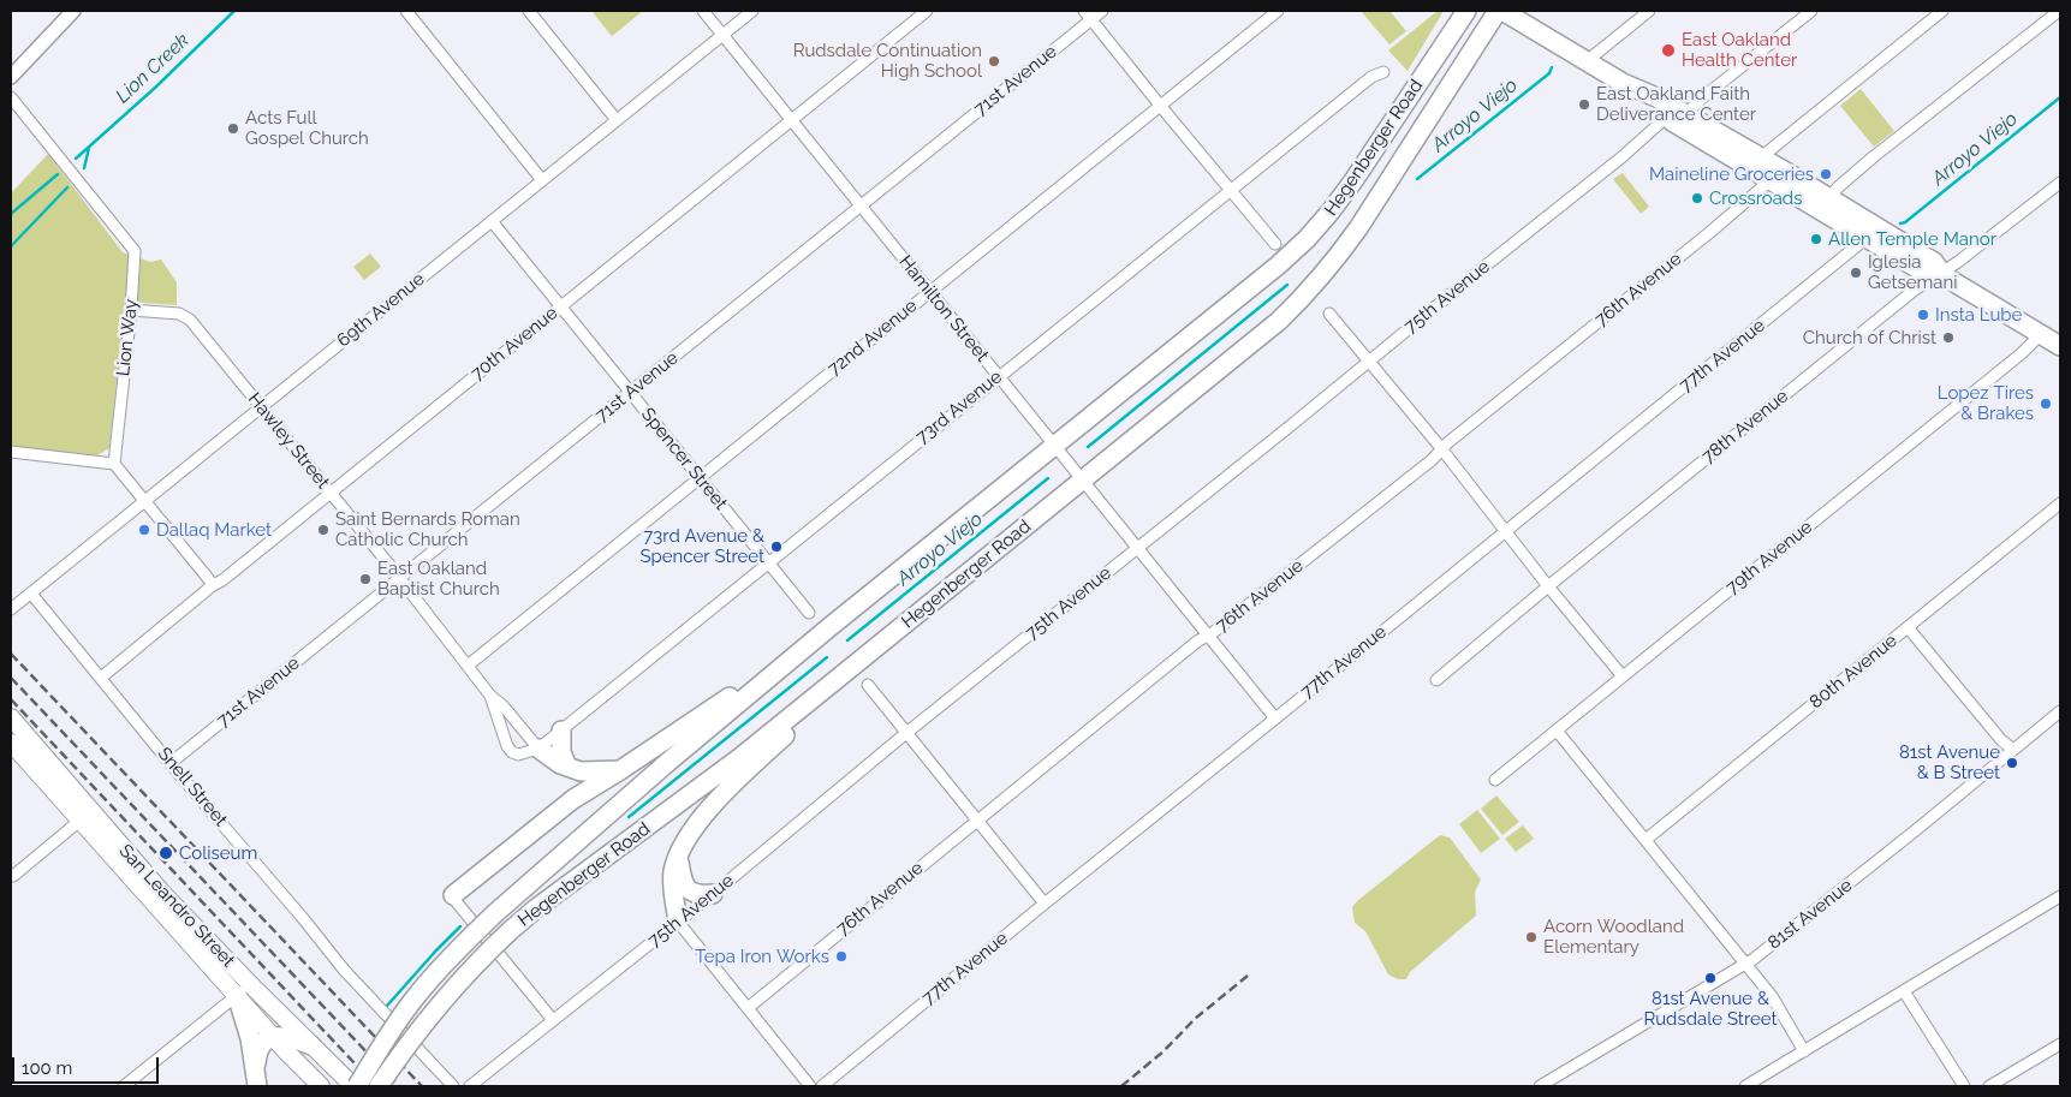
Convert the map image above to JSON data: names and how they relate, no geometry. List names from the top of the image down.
{
  "streets": {
    "main road": ["Hegenberger Road", "San Leandro Street"],
    "street": [
      "71st Avenue",
      "76th Avenue",
      "75th Avenue",
      "Hamilton Street",
      "69th Avenue",
      "Lion Way",
      "72nd Avenue",
      "70th Avenue",
      "77th Avenue",
      "73rd Avenue",
      "78th Avenue",
      "Hawley Street",
      "Spencer Street",
      "79th Avenue",
      "80th Avenue",
      "Snell Street",
      "81st Avenue"
    ]
  },
  "crossings": [
    ["71st Avenue", "Hamilton Street"],
    ["71st Avenue", "Hawley Street"],
    ["71st Avenue", "Spencer Street"],
    ["71st Avenue", "Snell Street"],
    ["Hegenberger Road", "Hamilton Street"],
    ["Hegenberger Road", "San Leandro Street"],
    ["76th Avenue", "Hamilton Street"],
    ["75th Avenue", "Hamilton Street"],
    ["Hamilton Street", "69th Avenue"],
    ["Hamilton Street", "72nd Avenue"],
    ["Hamilton Street", "70th Avenue"],
    ["Hamilton Street", "77th Avenue"],
    ["Hamilton Street", "73rd Avenue"],
    ["69th Avenue", "Hawley Street"],
    ["69th Avenue", "Spencer Street"],
    ["69th Avenue", "Snell Street"],
    ["Lion Way", "Hawley Street"],
    ["72nd Avenue", "Hawley Street"],
    ["72nd Avenue", "Spencer Street"],
    ["70th Avenue", "Hawley Street"],
    ["70th Avenue", "Spencer Street"],
    ["70th Avenue", "Snell Street"],
    ["73rd Avenue", "Hawley Street"],
    ["73rd Avenue", "Spencer Street"]
  ],
  "water": ["Lion Creek", "Arroyo Viejo"],
  "places": [
    "East Oakland Health Center",
    "Rudsdale Continuation High School",
    "East Oakland Faith Deliverance Center",
    "Acts Full Gospel Church",
    "Maineline Groceries",
    "Crossroads",
    "Allen Temple Manor",
    "Iglesia Getsemani",
    "Insta Lube",
    "Church of Christ",
    "Lopez Tires & Brakes",
    "Dallaq Market",
    "Saint Bernards Roman Catholic Church",
    "73rd Avenue & Spencer Street",
    "East Oakland Baptist Church",
    "81st Avenue & B Street",
    "Coliseum",
    "Acorn Woodland Elementary",
    "Tepa Iron Works",
    "81st Avenue & Rudsdale Street"
  ],
  "scale_bar": "100 m"
}
